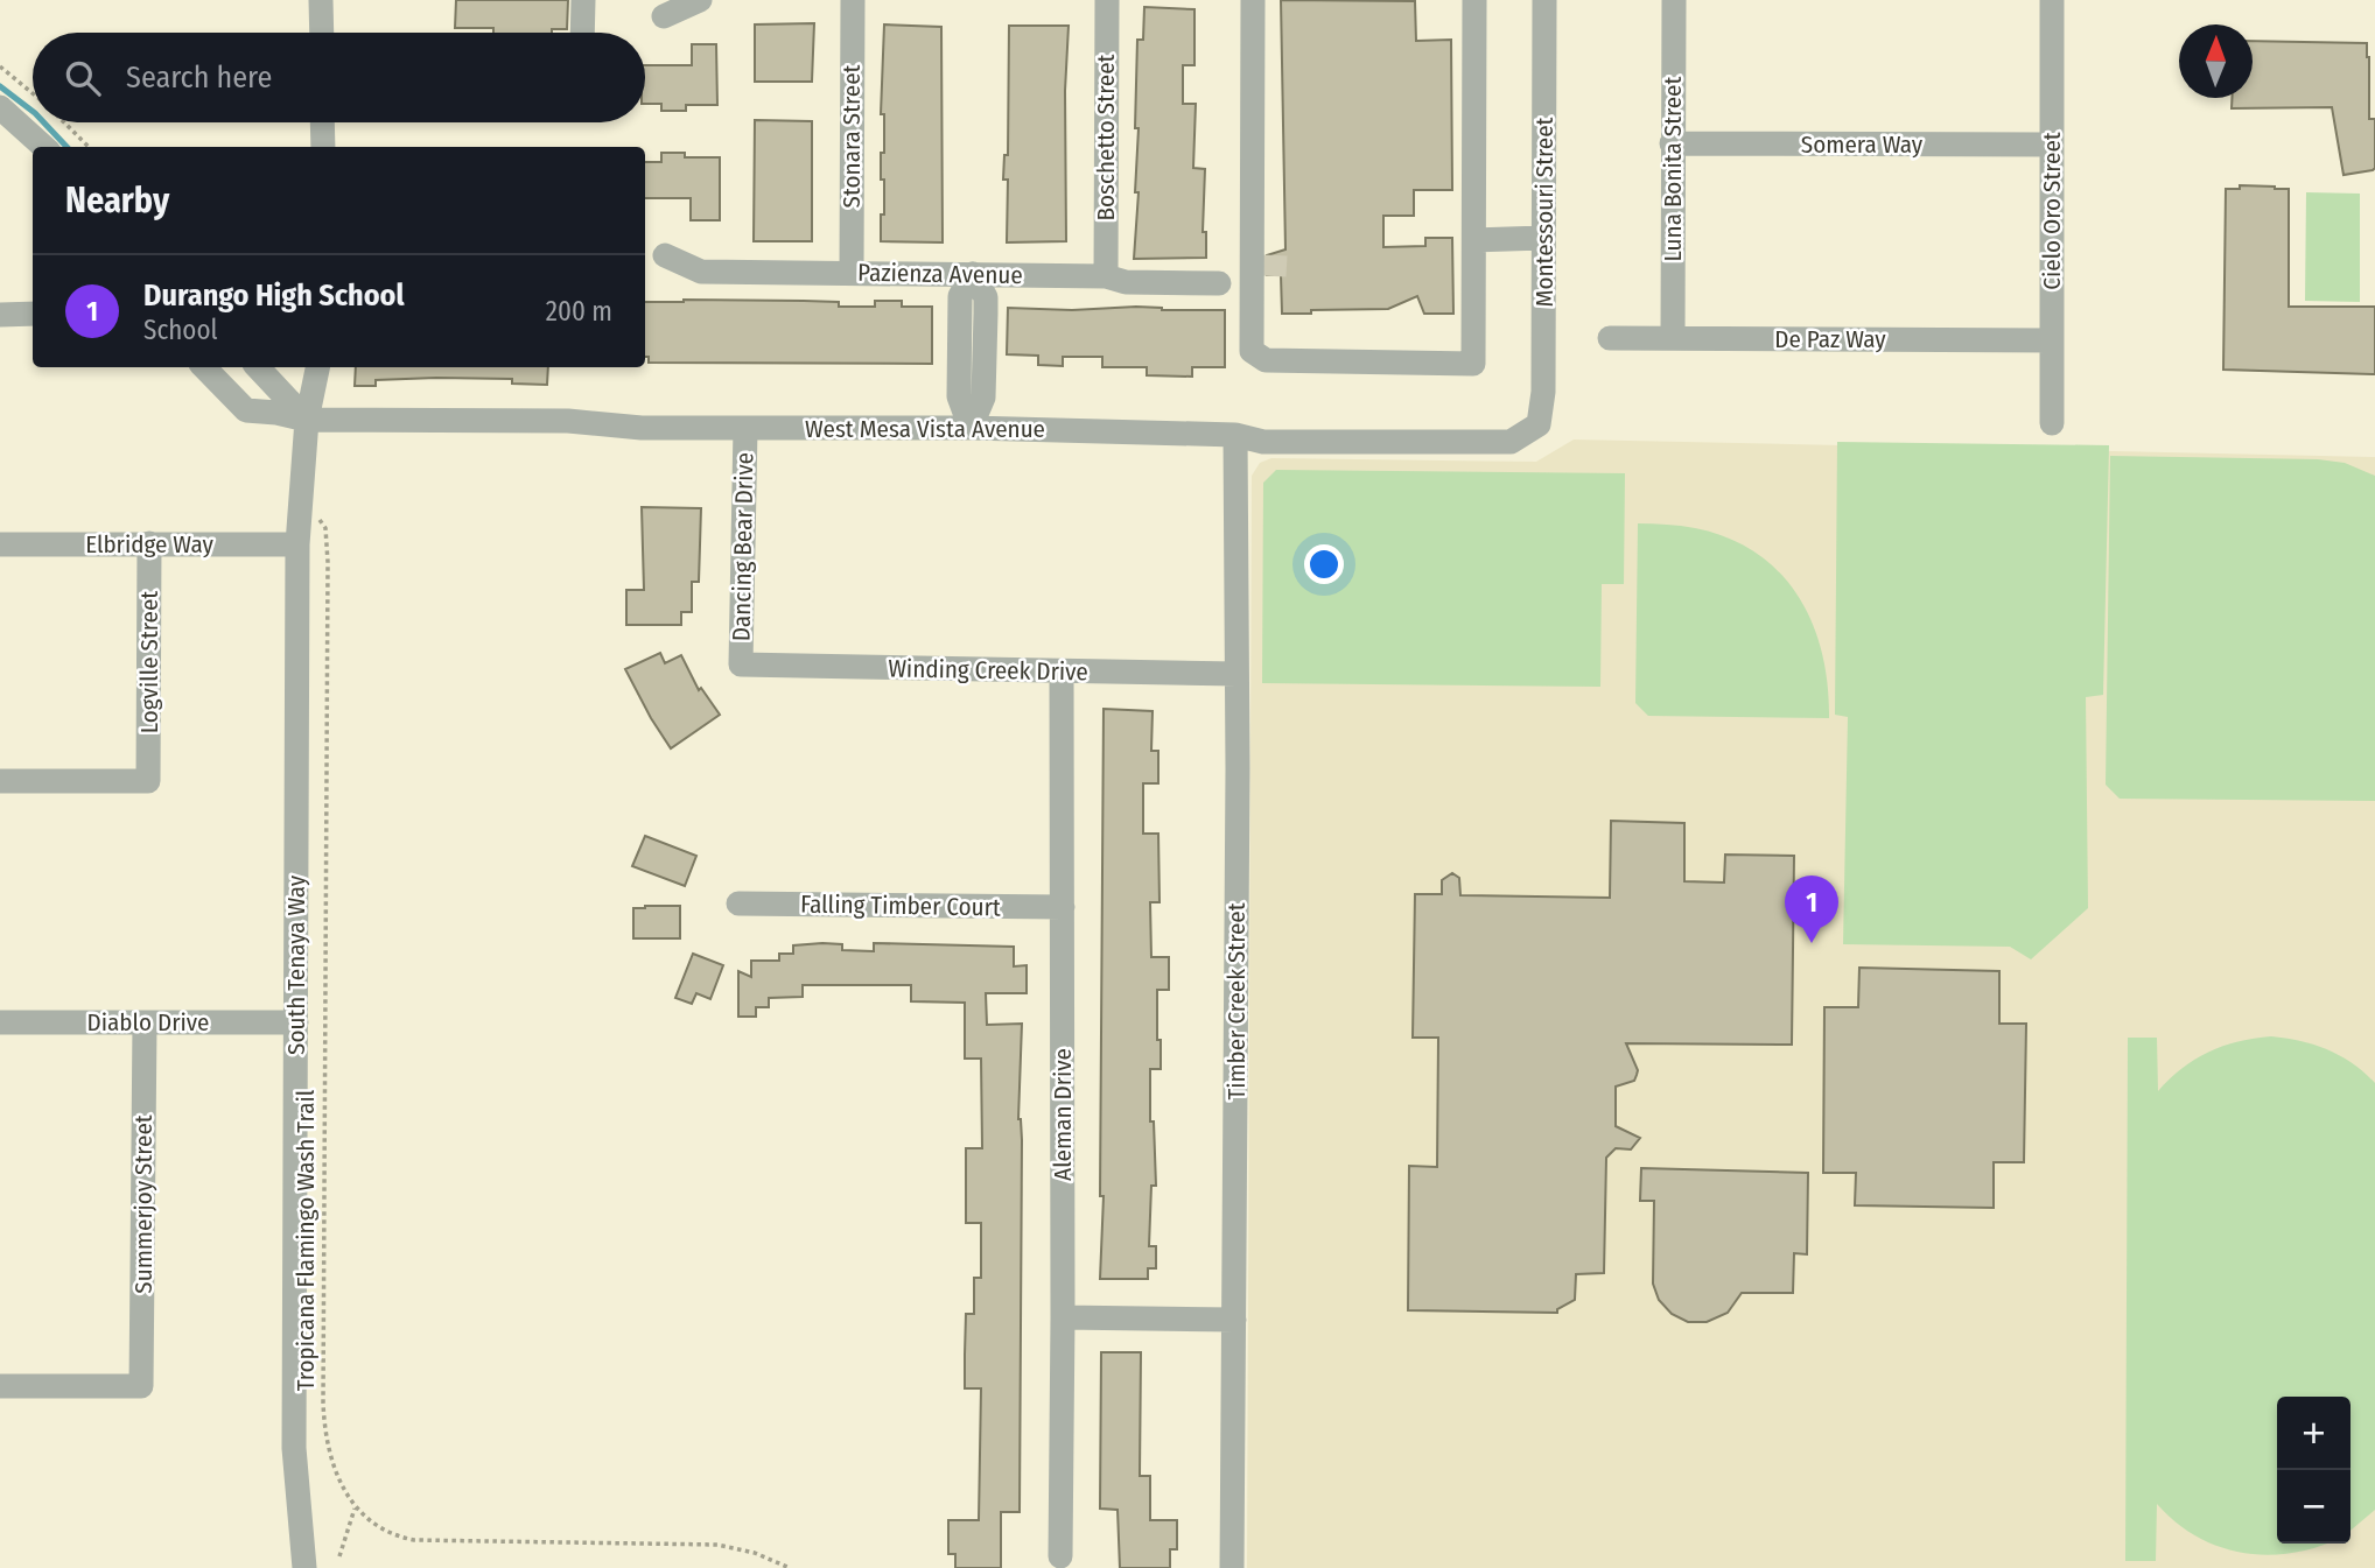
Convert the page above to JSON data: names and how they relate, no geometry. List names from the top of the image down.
{
  "streets": {
    "street": [
      "Stonara Street",
      "Boschetto Street",
      "Somera Way",
      "Luna Bonita Street",
      "Cielo Oro Street",
      "Montessouri Street",
      "Pazienza Avenue",
      "De Paz Way",
      "West Mesa Vista Avenue",
      "Elbridge Way",
      "Dancing Bear Drive",
      "Logville Street",
      "Winding Creek Drive",
      "Falling Timber Court",
      "South Tenaya Way",
      "Timber Creek Street",
      "Diablo Drive",
      "Aleman Drive",
      "Summerjoy Street"
    ],
    "path": ["Tropicana Flamingo Wash Trail"]
  },
  "crossings": [
    ["Stonara Street", "Pazienza Avenue"],
    ["Boschetto Street", "Pazienza Avenue"],
    ["Somera Way", "Luna Bonita Street"],
    ["Somera Way", "Cielo Oro Street"],
    ["Luna Bonita Street", "De Paz Way"],
    ["Cielo Oro Street", "De Paz Way"],
    ["Montessouri Street", "West Mesa Vista Avenue"],
    ["West Mesa Vista Avenue", "Dancing Bear Drive"],
    ["West Mesa Vista Avenue", "South Tenaya Way"],
    ["West Mesa Vista Avenue", "Timber Creek Street"],
    ["Elbridge Way", "Logville Street"],
    ["Elbridge Way", "South Tenaya Way"],
    ["Dancing Bear Drive", "Winding Creek Drive"],
    ["Winding Creek Drive", "Timber Creek Street"],
    ["Winding Creek Drive", "Aleman Drive"],
    ["Falling Timber Court", "Aleman Drive"],
    ["South Tenaya Way", "Diablo Drive"],
    ["Diablo Drive", "Summerjoy Street"]
  ],
  "north": "top",
  "page": {
    "search": "Search here",
    "heading": "Nearby",
    "list": [
      {
        "mark": "1",
        "name": "Durango High School",
        "note": "School",
        "value": "200 m"
      }
    ],
    "pins": "1",
    "map_buttons": ["+", "−"]
  }
}
